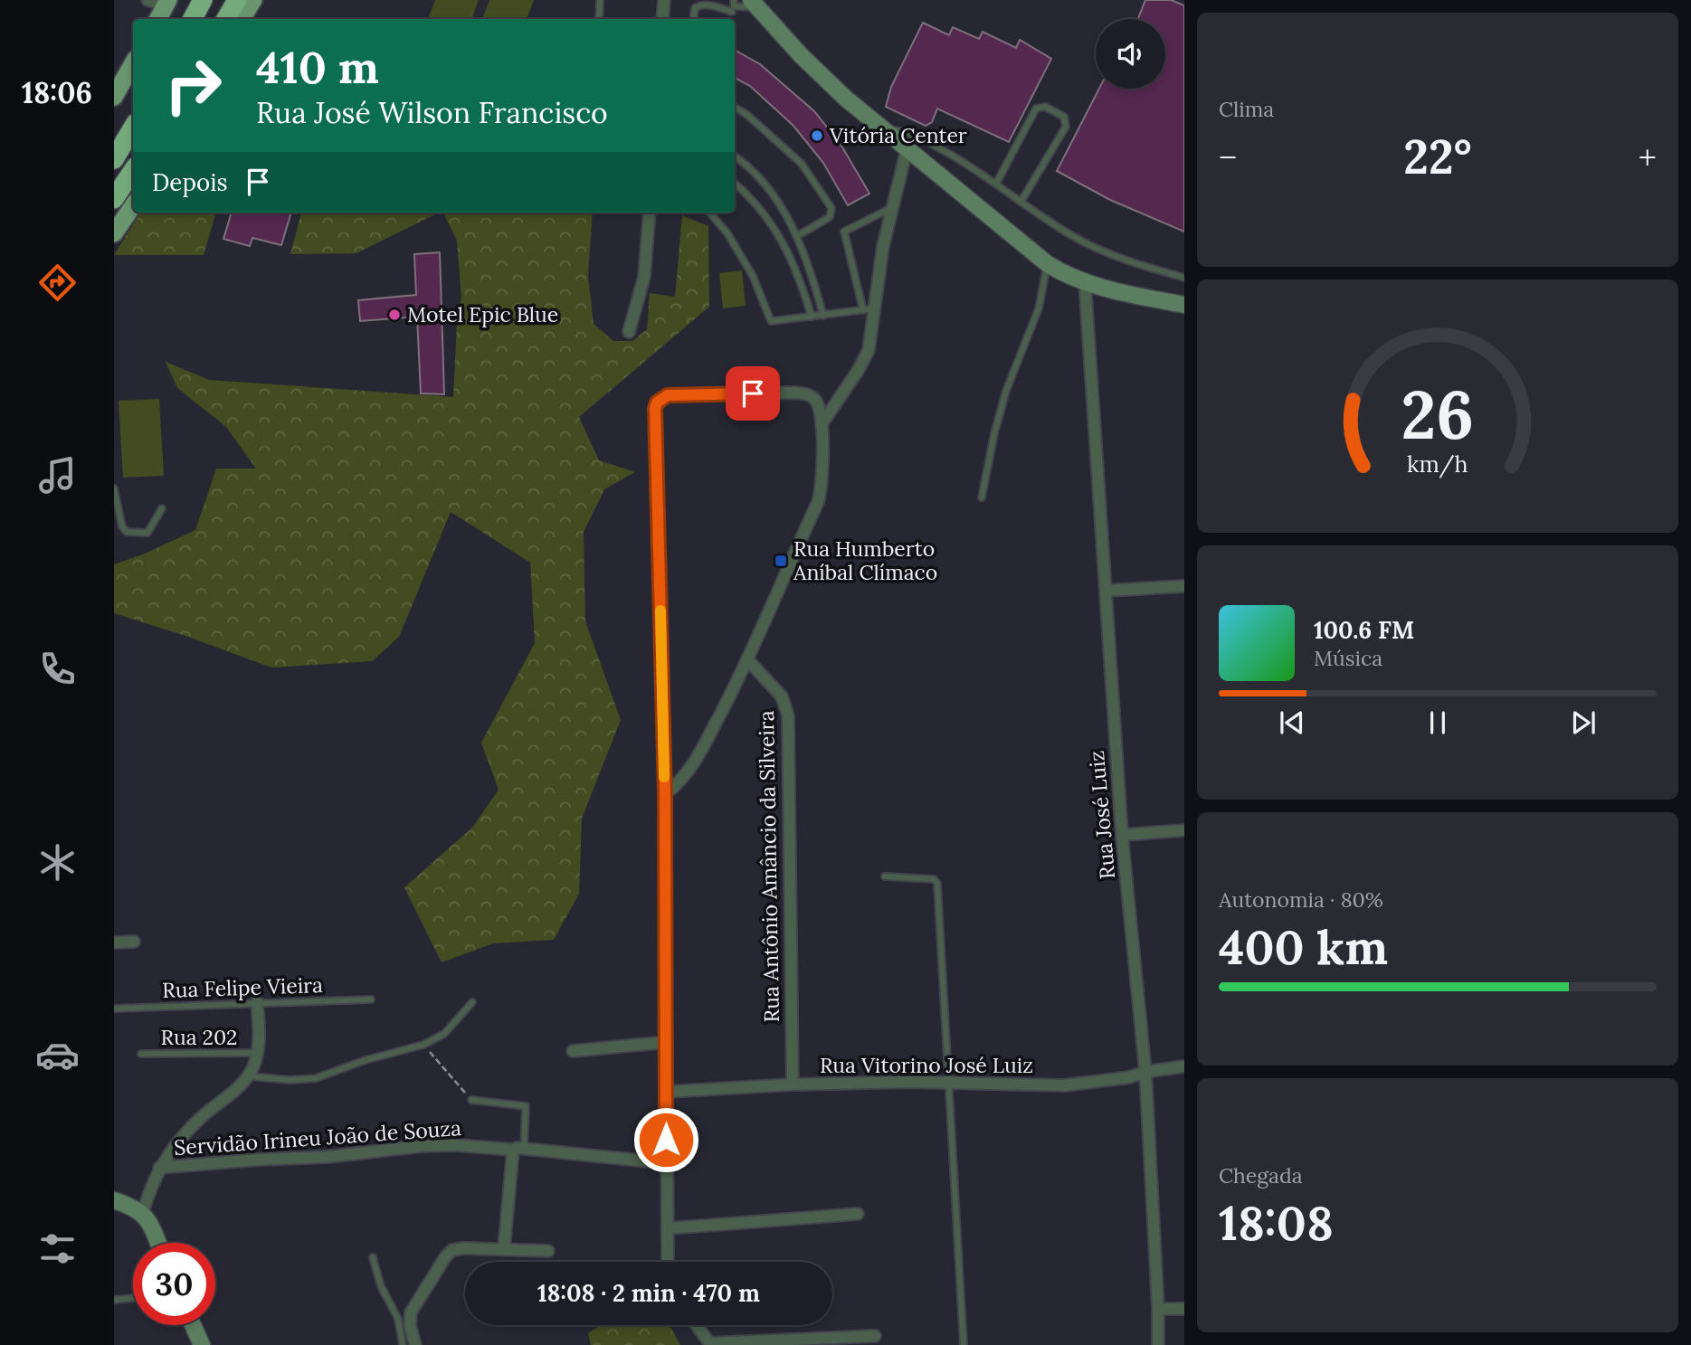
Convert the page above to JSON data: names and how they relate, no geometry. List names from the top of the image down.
{
  "streets": {
    "street": [
      "Rua José Luiz",
      "Rua Antônio Amâncio da Silveira",
      "Rua Vitorino José Luiz",
      "Servidão Irineu João de Souza"
    ],
    "lane": ["Rua Felipe Vieira", "Rua 202"]
  },
  "crossings": [
    ["Rua José Luiz", "Rua Vitorino José Luiz"],
    ["Rua Antônio Amâncio da Silveira", "Rua Vitorino José Luiz"]
  ],
  "places": {
    "other": ["Vitória Center", "Motel Epic Blue"],
    "transit": ["Rua Humberto Aníbal Clímaco"]
  },
  "page": {
    "tabs": "18:06",
    "tile": [
      "Clima",
      ["Autonomia · 80%", "400 km"],
      ["Chegada", "18:08"]
    ],
    "turn": ["410 m", "Rua José Wilson Francisco"],
    "heat": ["−", "22°", "+"],
    "then": "Depois",
    "song": ["100.6 FM", "Música"],
    "limit": "30",
    "trip": "18:08 · 2 min · 470 m",
    "gauge": ["26", "km/h"]
  }
}
